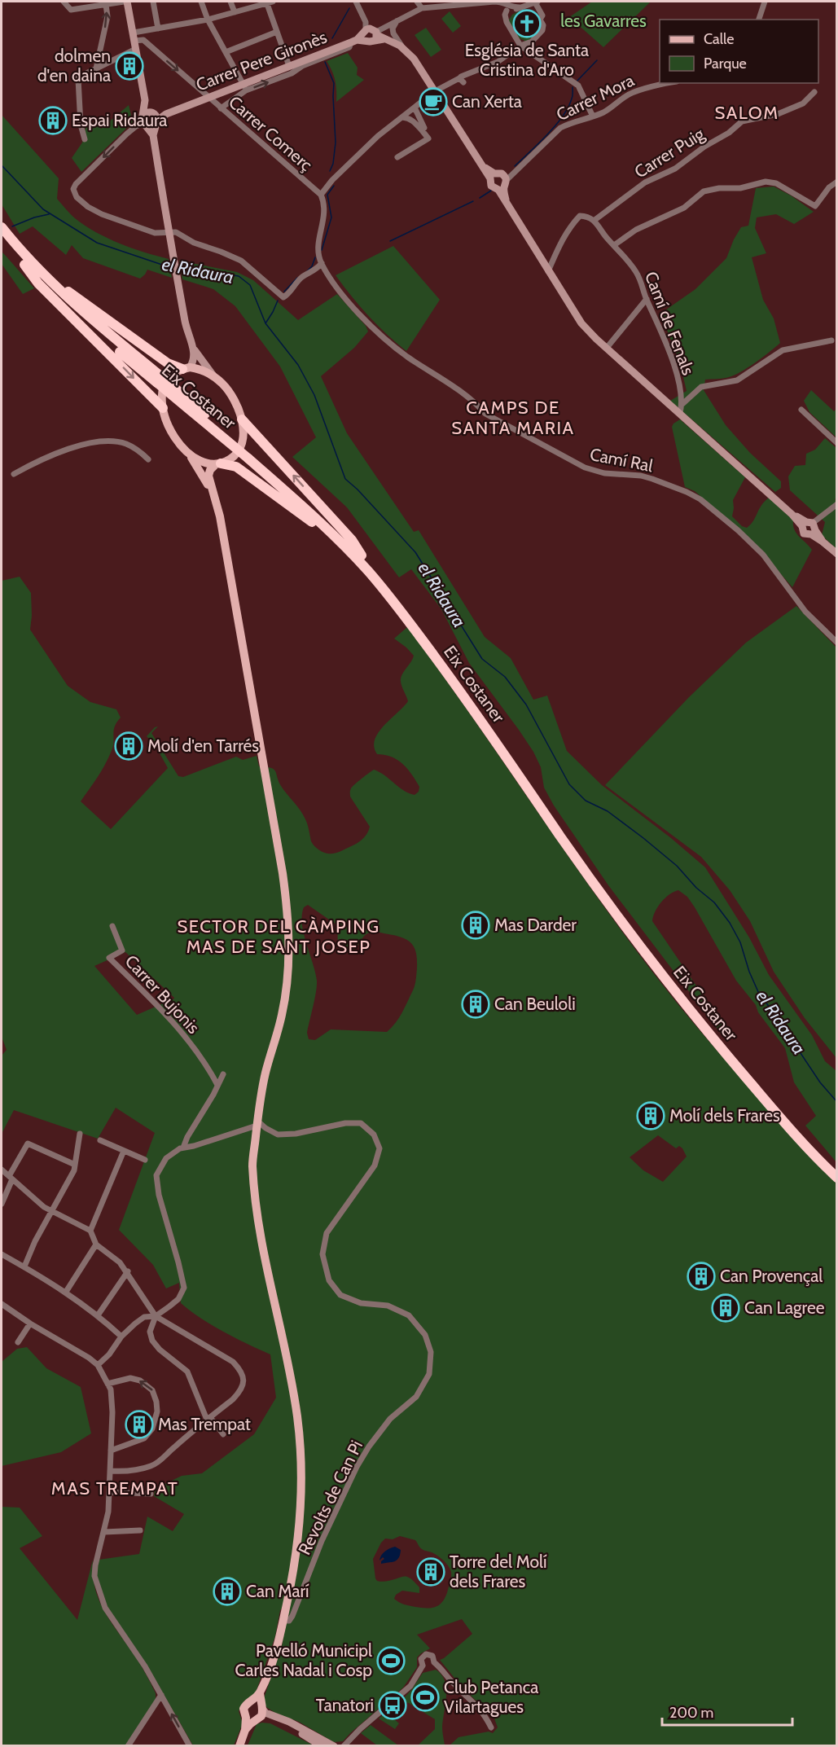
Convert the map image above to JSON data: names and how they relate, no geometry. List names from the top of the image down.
{
  "streets": {
    "highway": ["Eix Costaner"],
    "street": [
      "Carrer Pere Gironès",
      "Carrer Mora",
      "Carrer Comerç",
      "Carrer Puig",
      "Camí de Fenals",
      "Camí Ral",
      "Carrer Bujonis",
      "Revolts de Can Pi"
    ]
  },
  "crossings": [
    ["Carrer Pere Gironès", "Carrer Comerç"],
    ["Carrer Puig", "Camí de Fenals"]
  ],
  "one_way": ["Carrer Comerç"],
  "districts": [
    "SALOM",
    "CAMPS DE SANTA MARIA",
    "SECTOR DEL CÀMPING MAS DE SANT JOSEP",
    "MAS TREMPAT"
  ],
  "water": ["el Ridaura"],
  "parks": ["les Gavarres"],
  "places": {
    "church": ["Església de Santa Cristina d'Aro"],
    "building": [
      "dolmen d'en daina",
      "Espai Ridaura",
      "Molí d'en Tarrés",
      "Mas Darder",
      "Can Beuloli",
      "Molí dels Frares",
      "Can Provençal",
      "Can Lagree",
      "Mas Trempat",
      "Torre del Molí dels Frares",
      "Can Marí"
    ],
    "cafe": ["Can Xerta"],
    "sports": ["Pavelló Municipl Carles Nadal i Cosp", "Club Petanca Vilartagues"],
    "bus stop": ["Tanatori"]
  },
  "legend": ["Calle", "Parque"],
  "scale_bar": "200 m"
}
